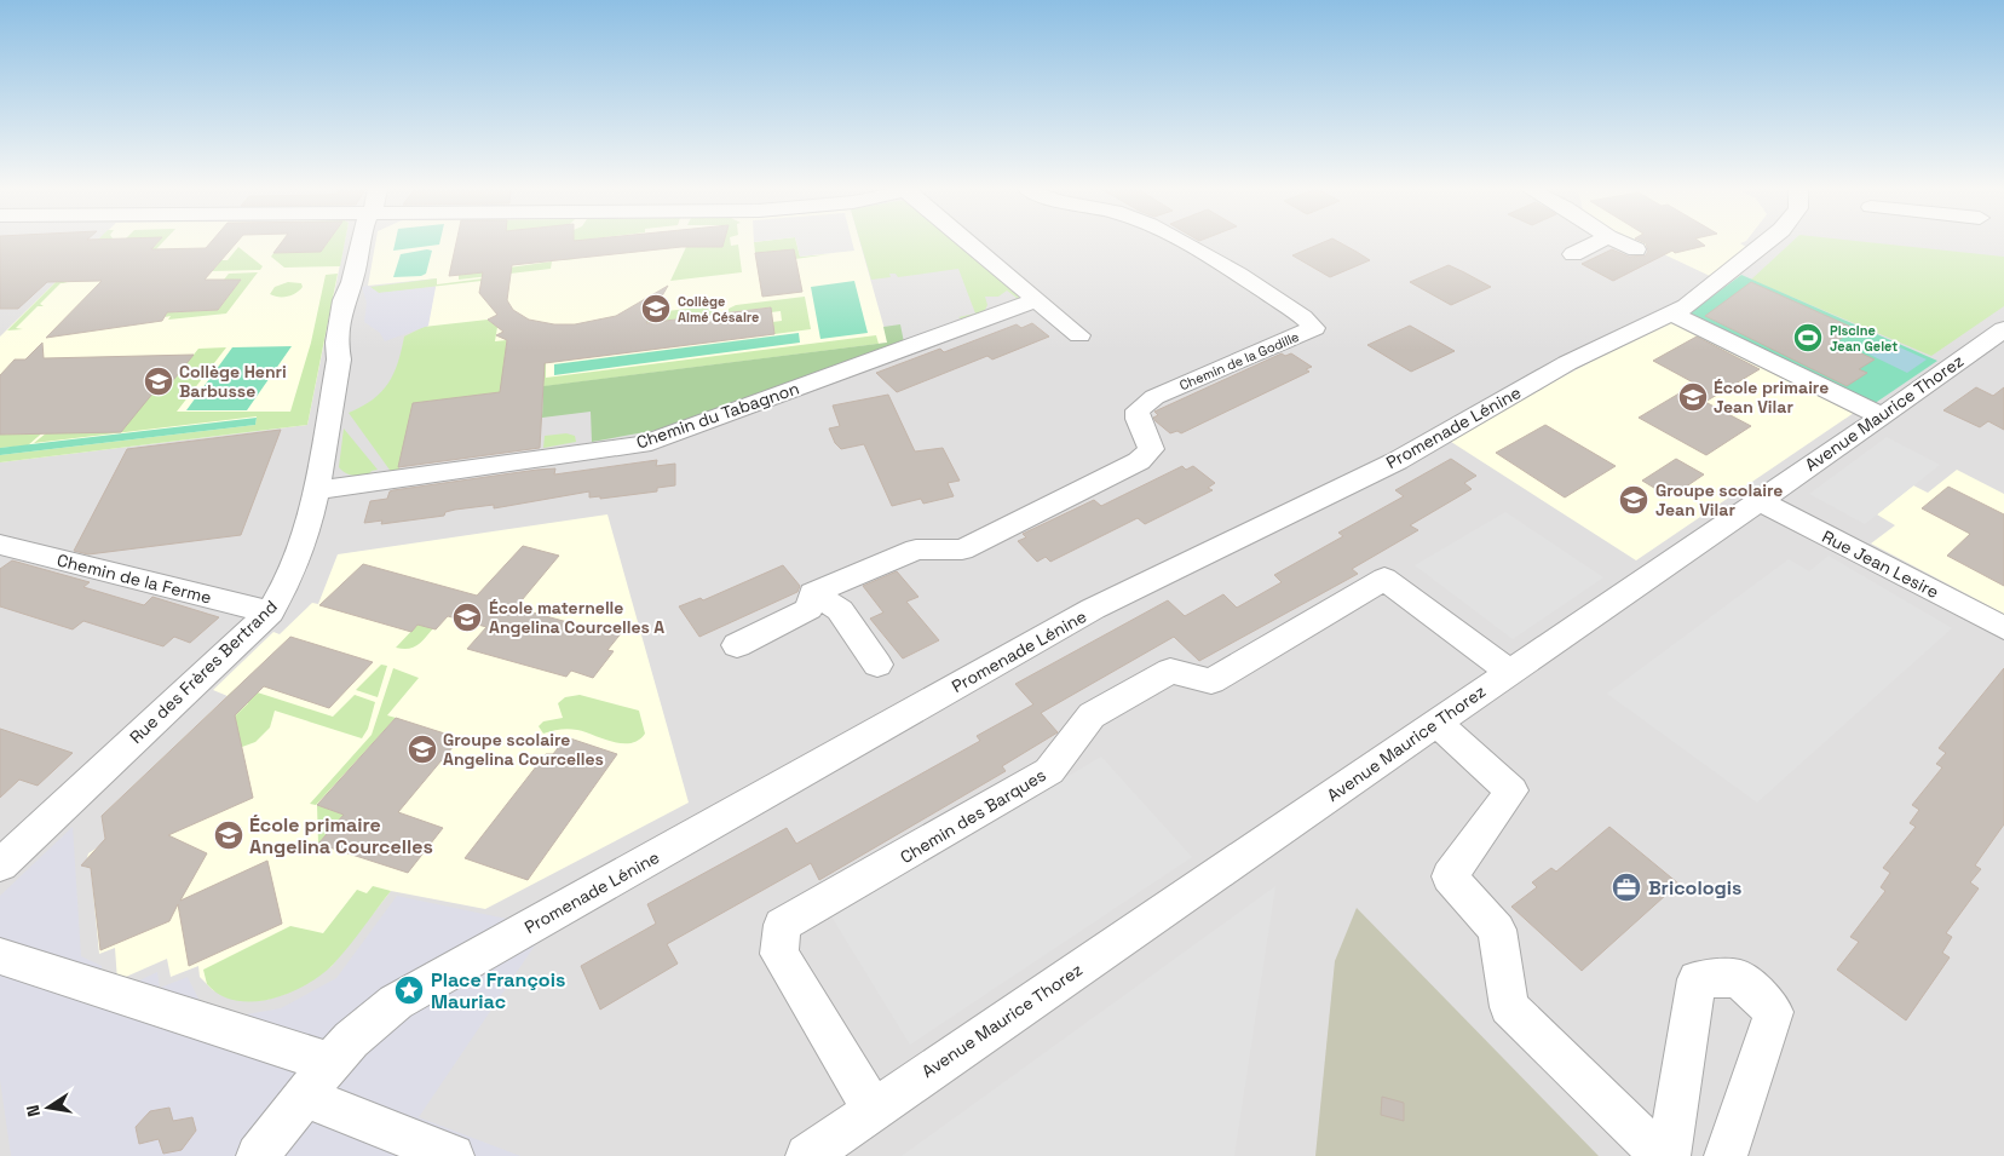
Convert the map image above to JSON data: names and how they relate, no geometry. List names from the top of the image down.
{
  "streets": {
    "street": [
      "Chemin de la Godille",
      "Avenue Maurice Thorez",
      "Chemin du Tabagnon",
      "Promenade Lénine",
      "Rue Jean Lesire",
      "Chemin de la Ferme",
      "Rue des Frères Bertrand",
      "Chemin des Barques"
    ]
  },
  "crossings": [
    ["Avenue Maurice Thorez", "Rue Jean Lesire"],
    ["Avenue Maurice Thorez", "Chemin des Barques"],
    ["Chemin du Tabagnon", "Rue des Frères Bertrand"],
    ["Chemin de la Ferme", "Rue des Frères Bertrand"]
  ],
  "places": {
    "school or university": [
      "Collège Aimé Césaire",
      "Collège Henri Barbusse",
      "École primaire Jean Vilar",
      "Groupe scolaire Jean Vilar",
      "École maternelle Angelina Courcelles A",
      "Groupe scolaire Angelina Courcelles",
      "École primaire Angelina Courcelles"
    ],
    "sports": ["Piscine Jean Gelet"],
    "office": ["Bricologis"],
    "place": ["Place François Mauriac"]
  },
  "north": "left"
}
